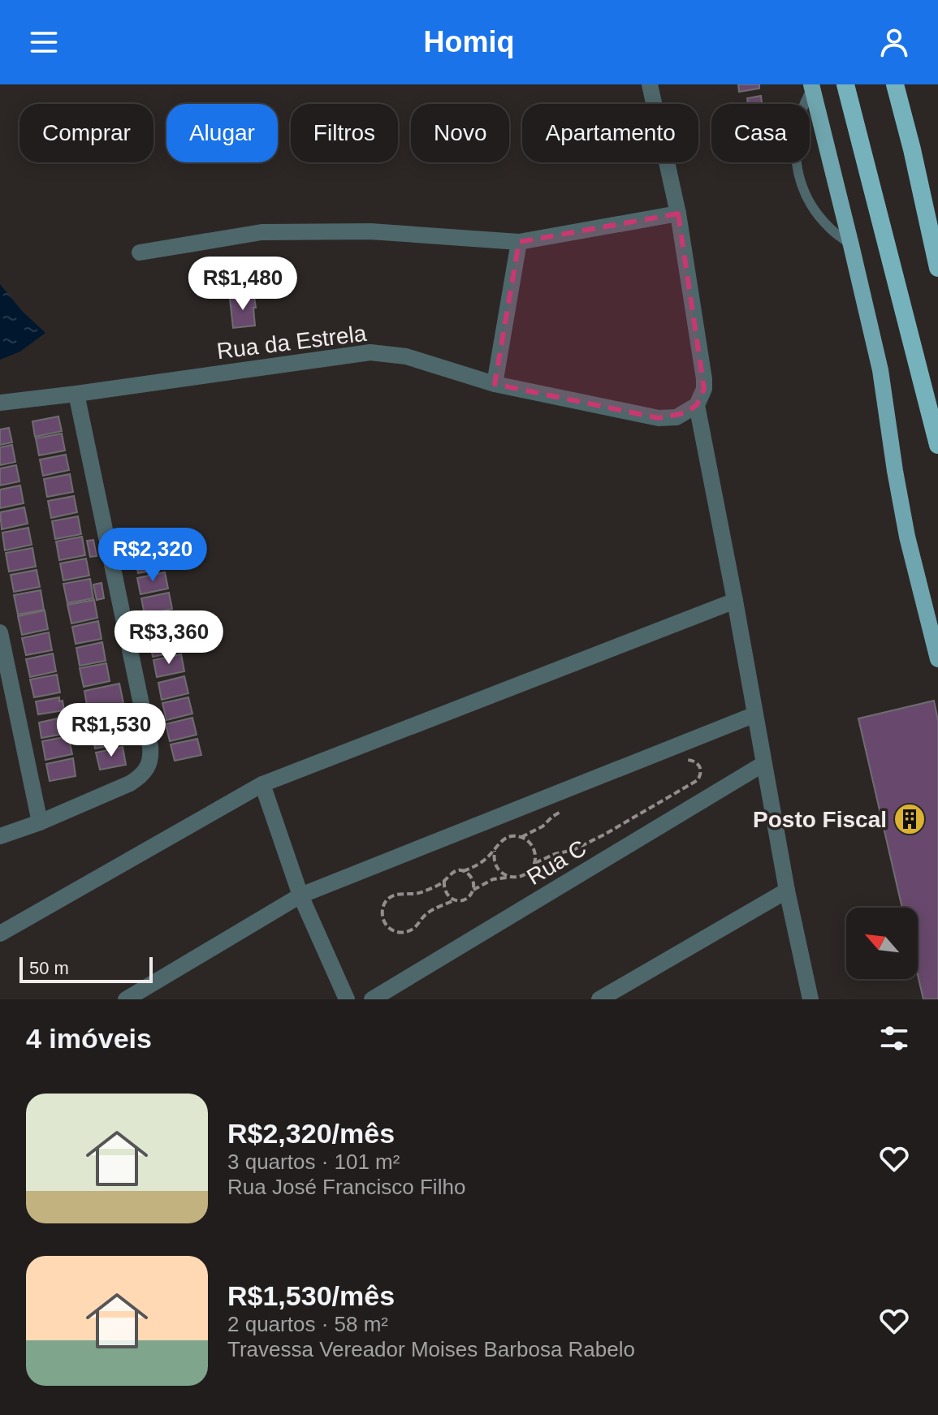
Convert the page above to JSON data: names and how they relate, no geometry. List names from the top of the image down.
{
  "streets": {
    "street": ["Rua da Estrela", "Rua C"]
  },
  "places": {
    "building": ["Posto Fiscal"]
  },
  "scale_bar": "50 m",
  "north": "top left",
  "page": {
    "header": "Homiq",
    "chip": [
      "Comprar",
      "Alugar",
      "Filtros",
      "Novo",
      "Apartamento",
      "Casa"
    ],
    "price": [
      "R$1,480",
      "R$2,320",
      "R$3,360",
      "R$1,530"
    ],
    "scale": "50 m",
    "heading": "4 imóveis",
    "list": [
      {
        "name": "R$2,320/mês",
        "note": "3 quartos · 101 m² · Rua José Francisco Filho"
      },
      {
        "name": "R$1,530/mês",
        "note": "2 quartos · 58 m² · Travessa Vereador Moises Barbosa Rabelo"
      }
    ]
  }
}
